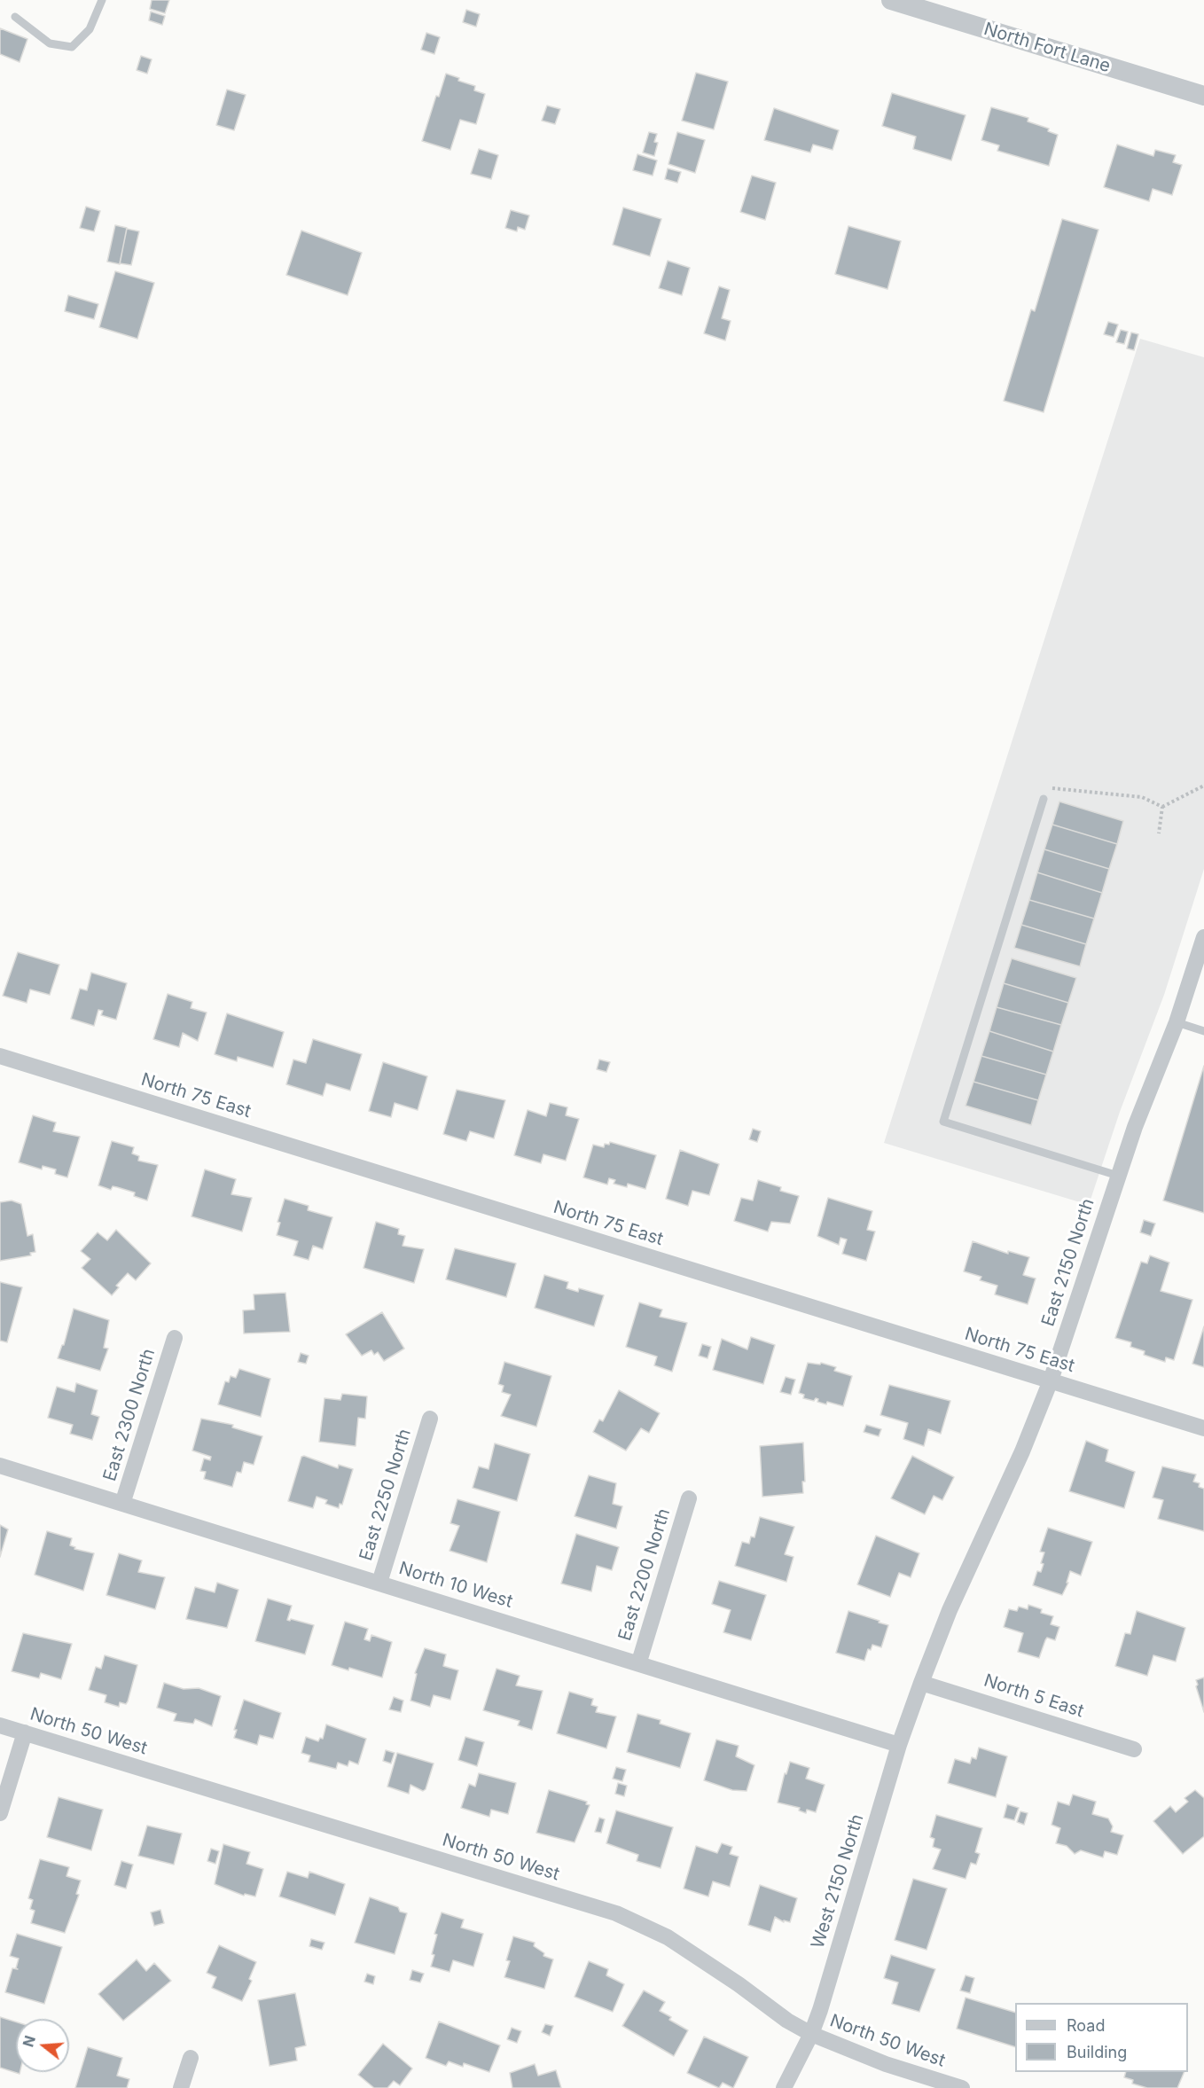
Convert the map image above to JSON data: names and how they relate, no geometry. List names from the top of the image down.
{
  "streets": {
    "street": [
      "North Fort Lane",
      "North 75 East",
      "East 2150 North",
      "East 2300 North",
      "East 2250 North",
      "East 2200 North",
      "North 10 West",
      "North 5 East",
      "North 50 West",
      "West 2150 North"
    ]
  },
  "crossings": [
    ["North 75 East", "East 2150 North"],
    ["East 2150 North", "North 5 East"],
    ["East 2150 North", "West 2150 North"],
    ["East 2300 North", "North 10 West"],
    ["East 2250 North", "North 10 West"],
    ["East 2200 North", "North 10 West"],
    ["North 10 West", "West 2150 North"],
    ["North 5 East", "West 2150 North"],
    ["North 50 West", "West 2150 North"]
  ],
  "legend": ["Road", "Building"],
  "north": "left"
}
